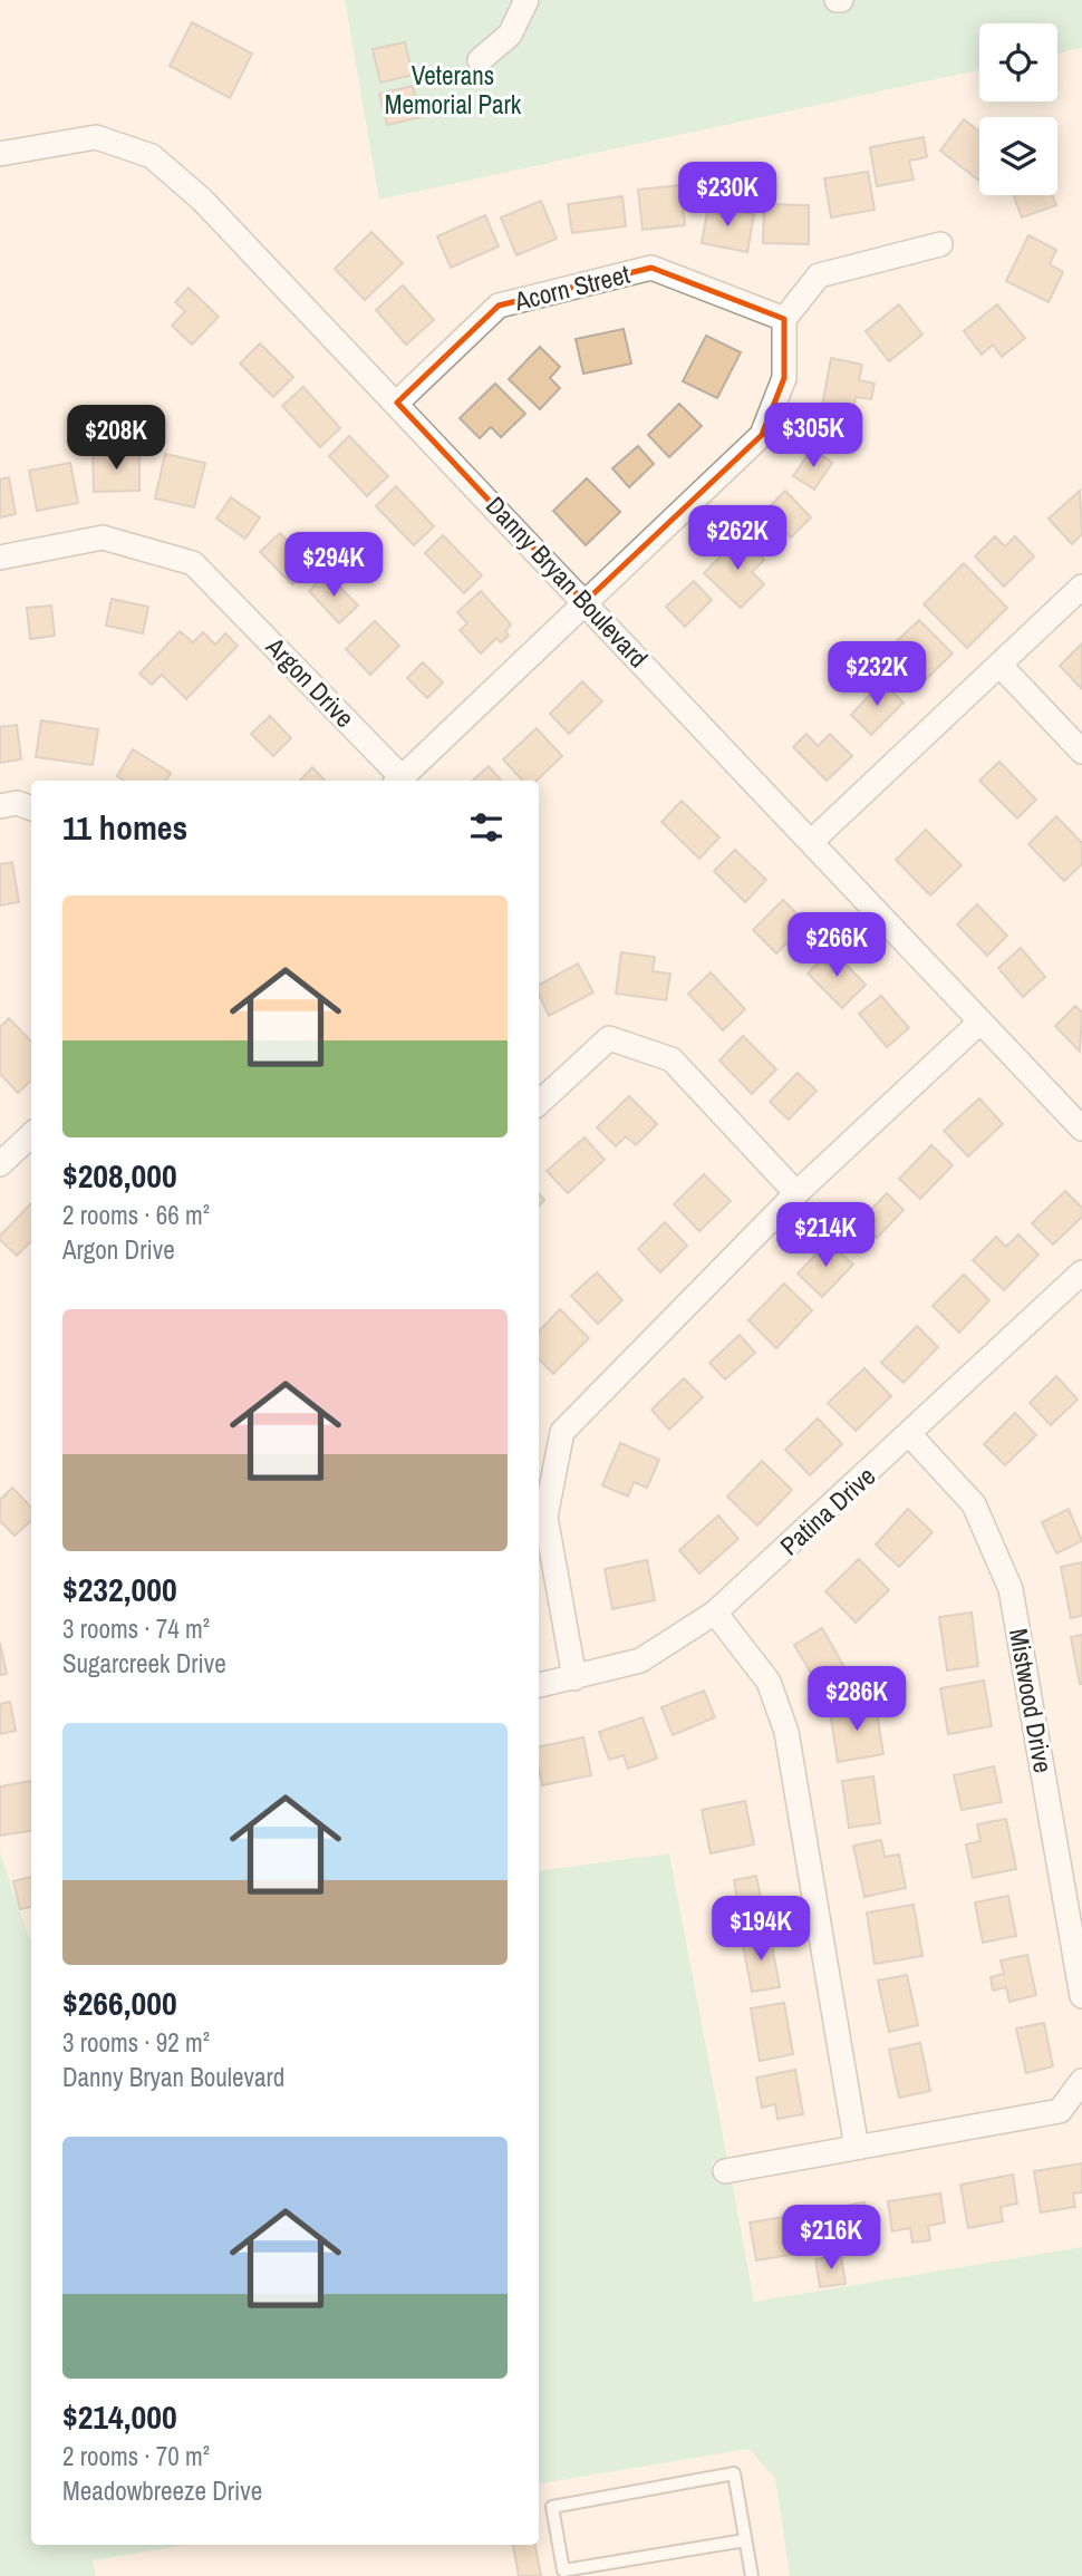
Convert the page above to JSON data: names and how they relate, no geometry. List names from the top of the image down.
{
  "streets": {
    "street": [
      "Acorn Street",
      "Danny Bryan Boulevard",
      "Argon Drive",
      "Patina Drive",
      "Mistwood Drive"
    ]
  },
  "crossings": [
    ["Acorn Street", "Danny Bryan Boulevard"],
    ["Patina Drive", "Mistwood Drive"]
  ],
  "parks": ["Veterans Memorial Park"],
  "page": {
    "price": [
      "$230K",
      "$305K",
      "$208K",
      "$262K",
      "$294K",
      "$232K",
      "$266K",
      "$214K",
      "$286K",
      "$194K",
      "$216K"
    ],
    "heading": "11 homes",
    "list": [
      {
        "name": "$208,000",
        "note": "2 rooms · 66 m² · Argon Drive"
      },
      {
        "name": "$232,000",
        "note": "3 rooms · 74 m² · Sugarcreek Drive"
      },
      {
        "name": "$266,000",
        "note": "3 rooms · 92 m² · Danny Bryan Boulevard"
      },
      {
        "name": "$214,000",
        "note": "2 rooms · 70 m² · Meadowbreeze Drive"
      }
    ]
  }
}
